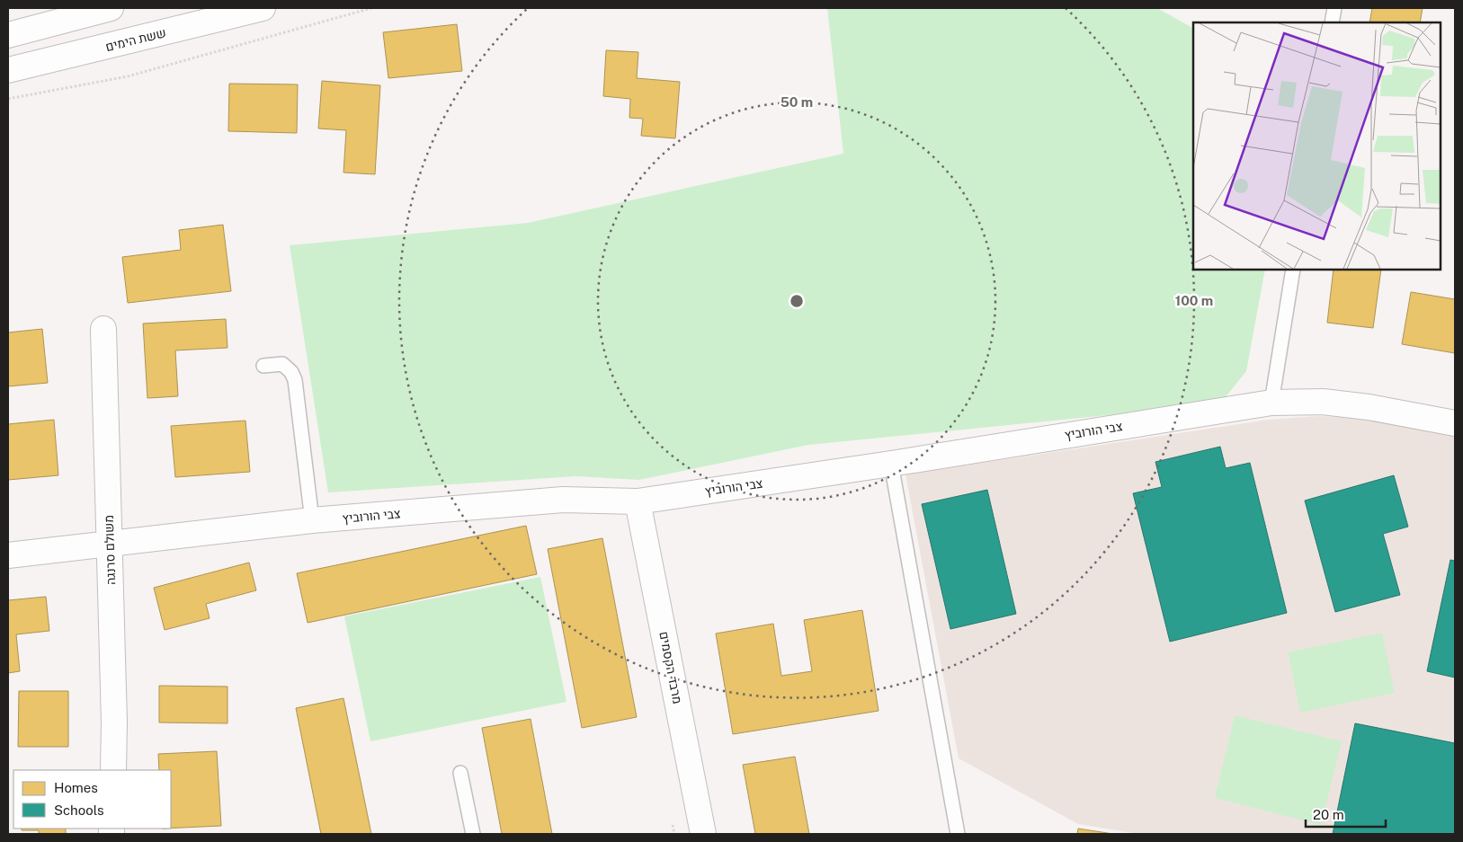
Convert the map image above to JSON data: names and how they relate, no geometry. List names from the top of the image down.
{
  "streets": {
    "street": [
      "ששת הימים",
      "צבי הורוביץ",
      "משולם סרנגה",
      "מרבד הקסמים"
    ]
  },
  "crossings": [
    ["צבי הורוביץ", "משולם סרנגה"],
    ["צבי הורוביץ", "מרבד הקסמים"]
  ],
  "legend": ["Homes", "Schools"],
  "scale_bar": "20 m",
  "rings": ["50 m", "100 m"]
}
